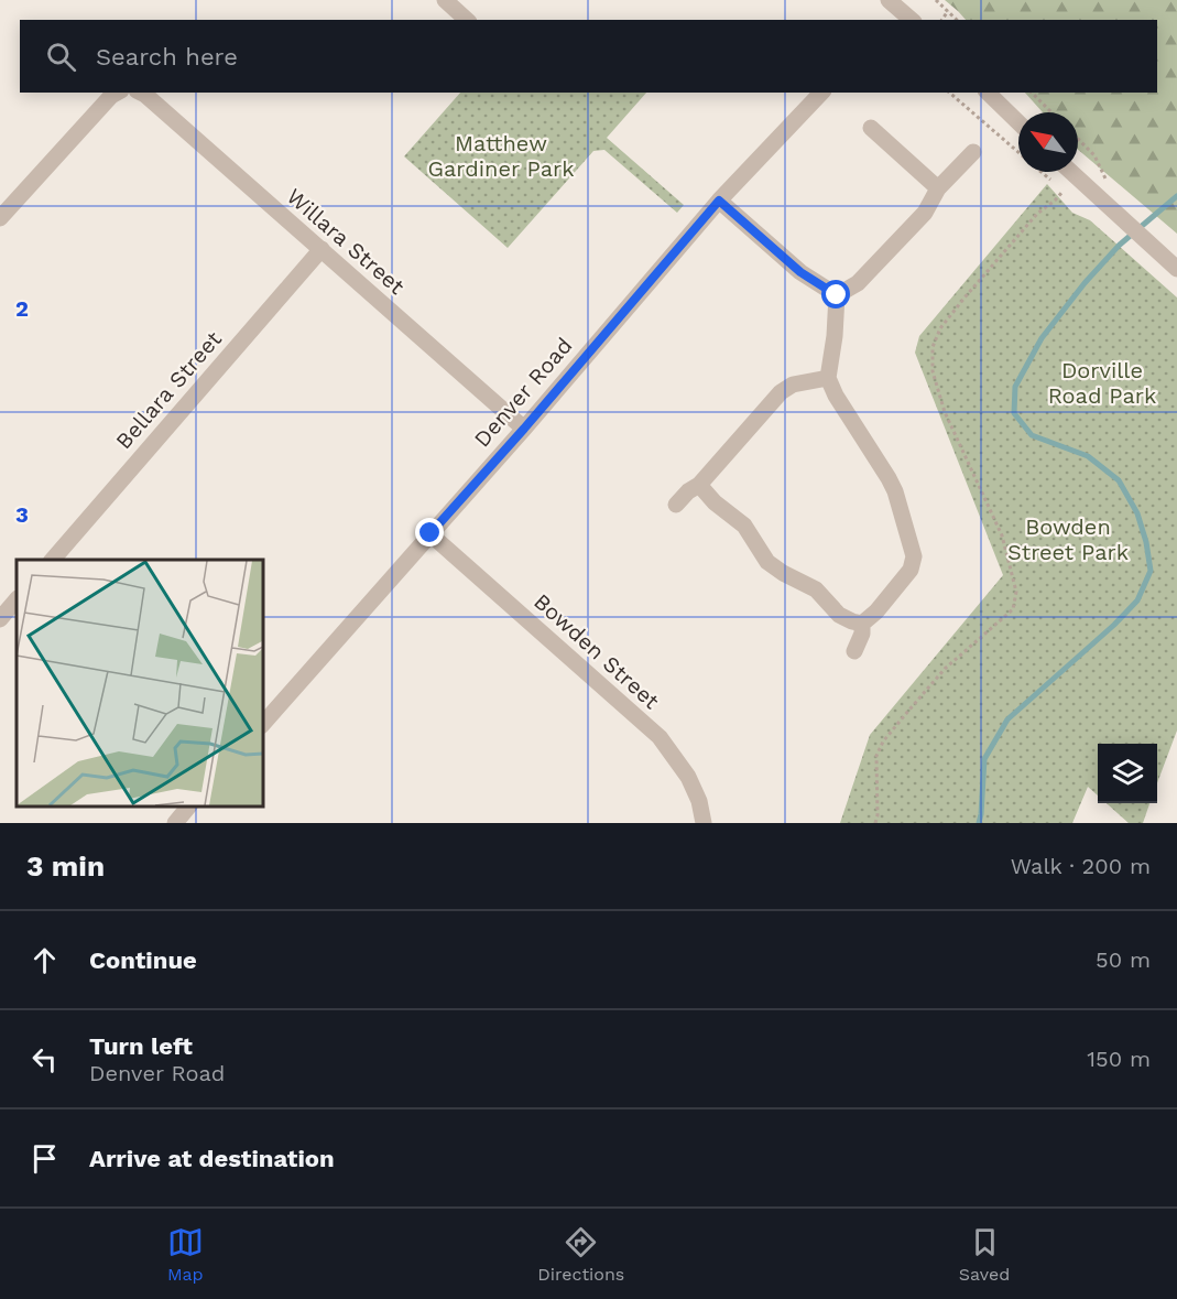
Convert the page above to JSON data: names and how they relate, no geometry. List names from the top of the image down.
{
  "streets": {
    "street": [
      "Willara Street",
      "Bellara Street",
      "Denver Road",
      "Bowden Street"
    ]
  },
  "crossings": [
    ["Willara Street", "Bellara Street"],
    ["Willara Street", "Denver Road"],
    ["Denver Road", "Bowden Street"]
  ],
  "parks": ["Matthew Gardiner Park", "Dorville Road Park", "Bowden Street Park"],
  "north": "top left",
  "page": {
    "search": "Search here",
    "heading": ["3 min", "Walk · 200 m"],
    "list": [
      ["Continue", "50 m"],
      ["Turn left", "Denver Road", "150 m"],
      "Arrive at destination"
    ],
    "nav": ["Map", "Directions", "Saved"]
  },
  "grid": {
    "rows": ["2", "3"]
  }
}
